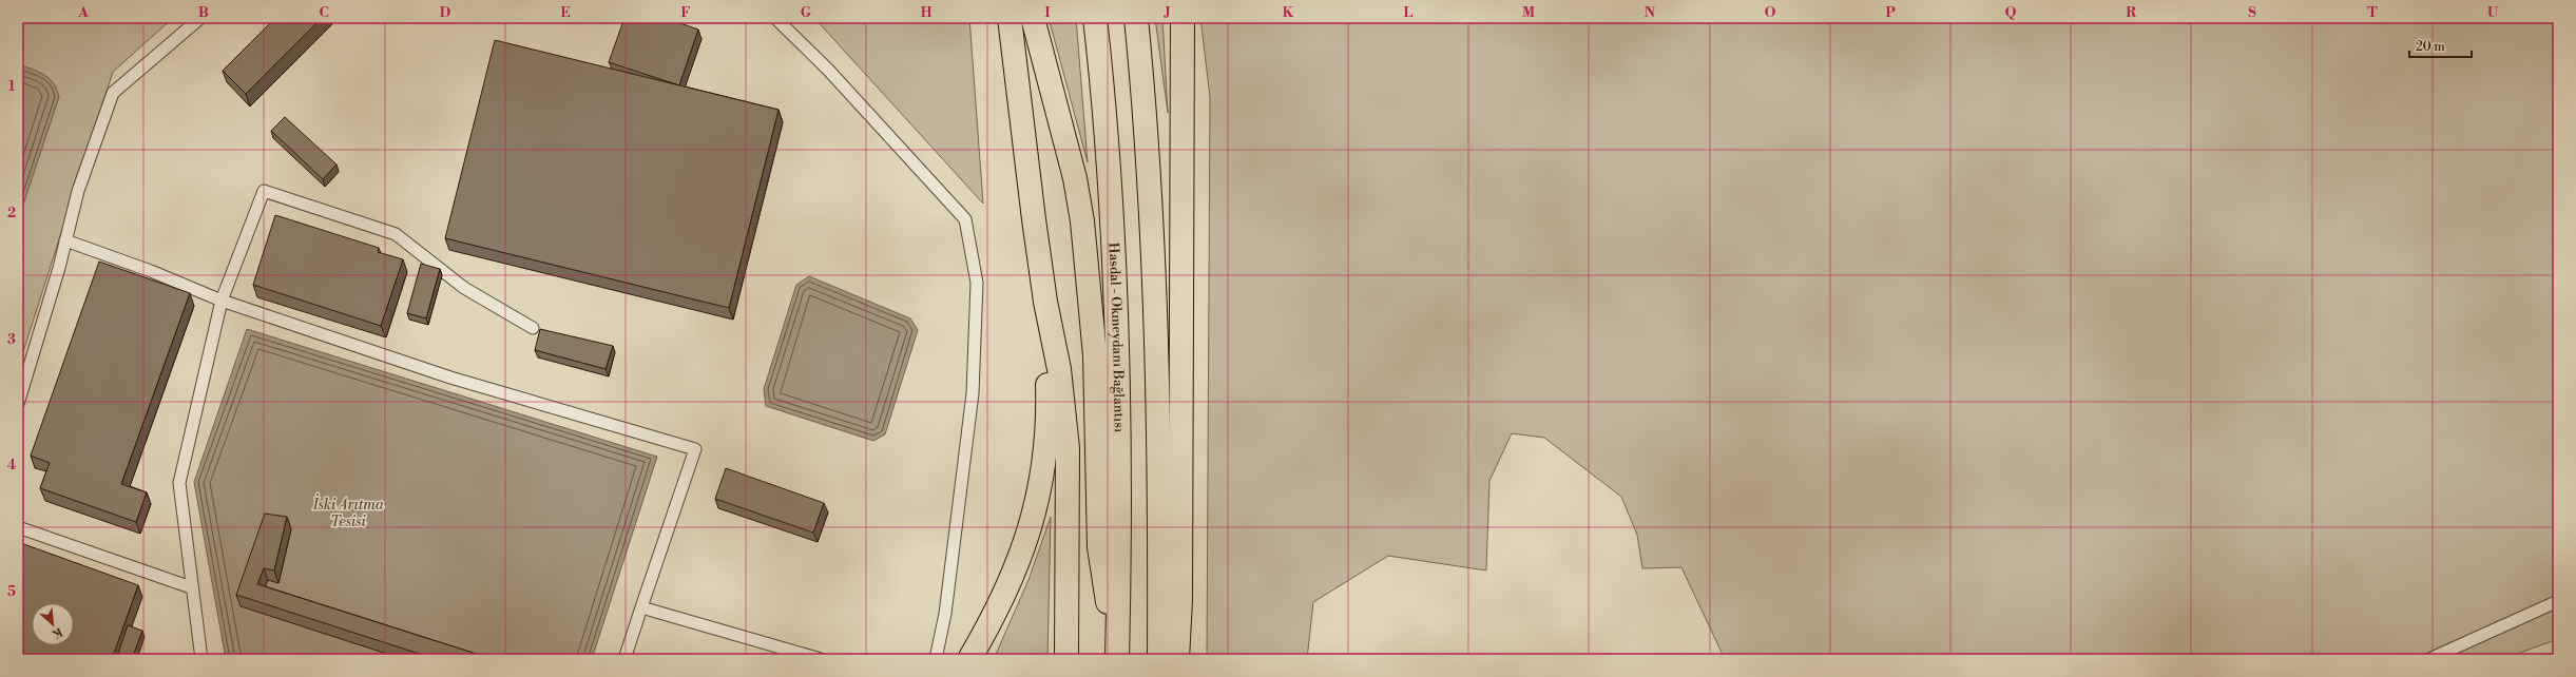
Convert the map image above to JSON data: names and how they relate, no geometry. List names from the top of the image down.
{
  "streets": {
    "highway": ["Hasdal - Okmeydanı Bağlantısı"]
  },
  "water": ["İski Arıtma Tesisi"],
  "scale_bar": "20 m",
  "north": "bottom right",
  "grid": {
    "columns": [
      "A",
      "B",
      "C",
      "D",
      "E",
      "F",
      "G",
      "H",
      "I",
      "J",
      "K",
      "L",
      "M",
      "N",
      "O",
      "P",
      "Q",
      "R",
      "S",
      "T",
      "U"
    ],
    "rows": [
      "1",
      "2",
      "3",
      "4",
      "5"
    ]
  }
}
